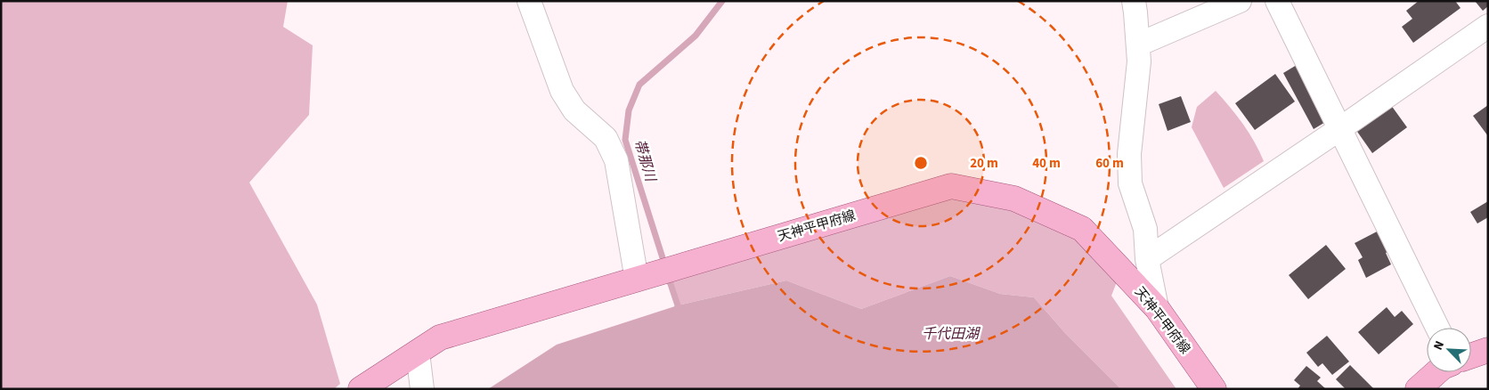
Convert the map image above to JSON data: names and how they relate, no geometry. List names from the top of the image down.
{
  "streets": {
    "main road": ["天神平甲府線"]
  },
  "water": ["帯那川", "千代田湖"],
  "north": "top left",
  "rings": ["20 m", "40 m", "60 m"]
}
